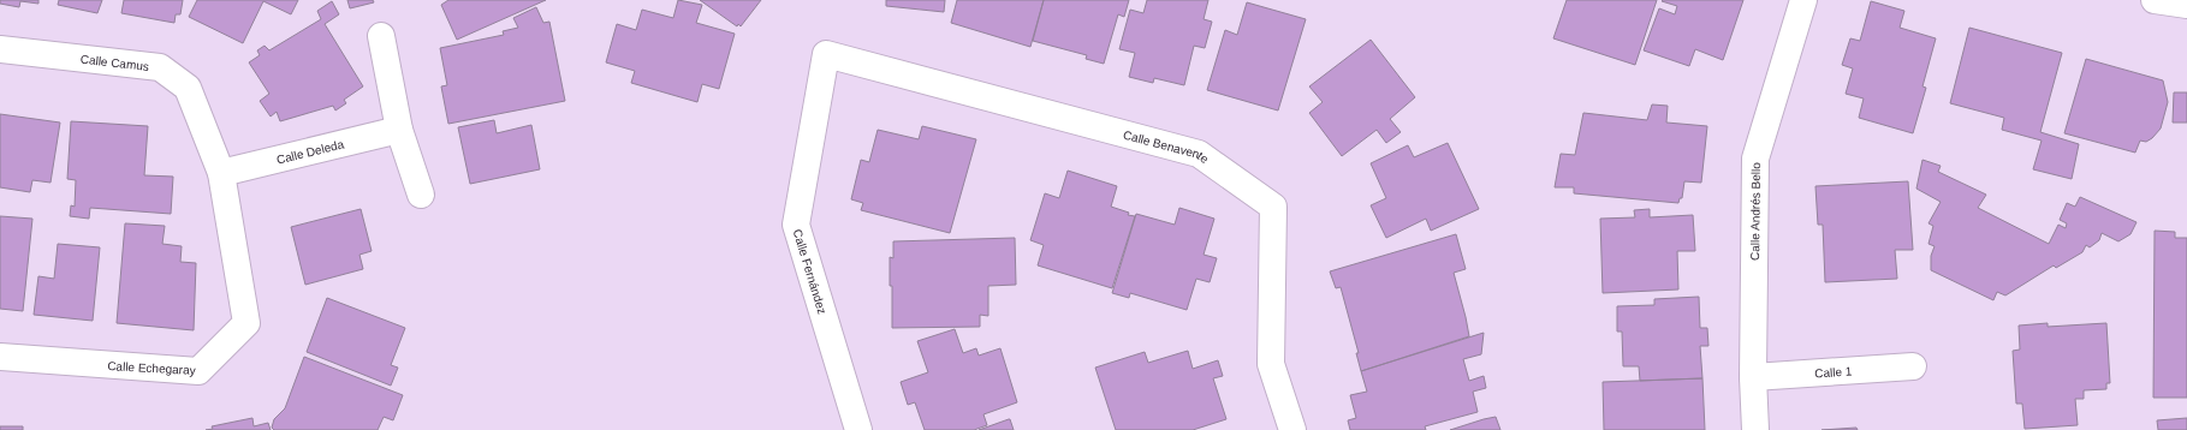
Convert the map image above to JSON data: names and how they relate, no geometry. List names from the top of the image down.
{
  "streets": {
    "street": [
      "Calle Camus",
      "Calle Benavente",
      "Calle Deleda",
      "Calle Andrés Bello",
      "Calle Fernández",
      "Calle Echegaray",
      "Calle 1"
    ]
  },
  "crossings": [
    ["Calle Camus", "Calle Deleda"],
    ["Calle Camus", "Calle Echegaray"],
    ["Calle Benavente", "Calle Fernández"],
    ["Calle Deleda", "Calle Echegaray"],
    ["Calle Andrés Bello", "Calle 1"]
  ]
}
